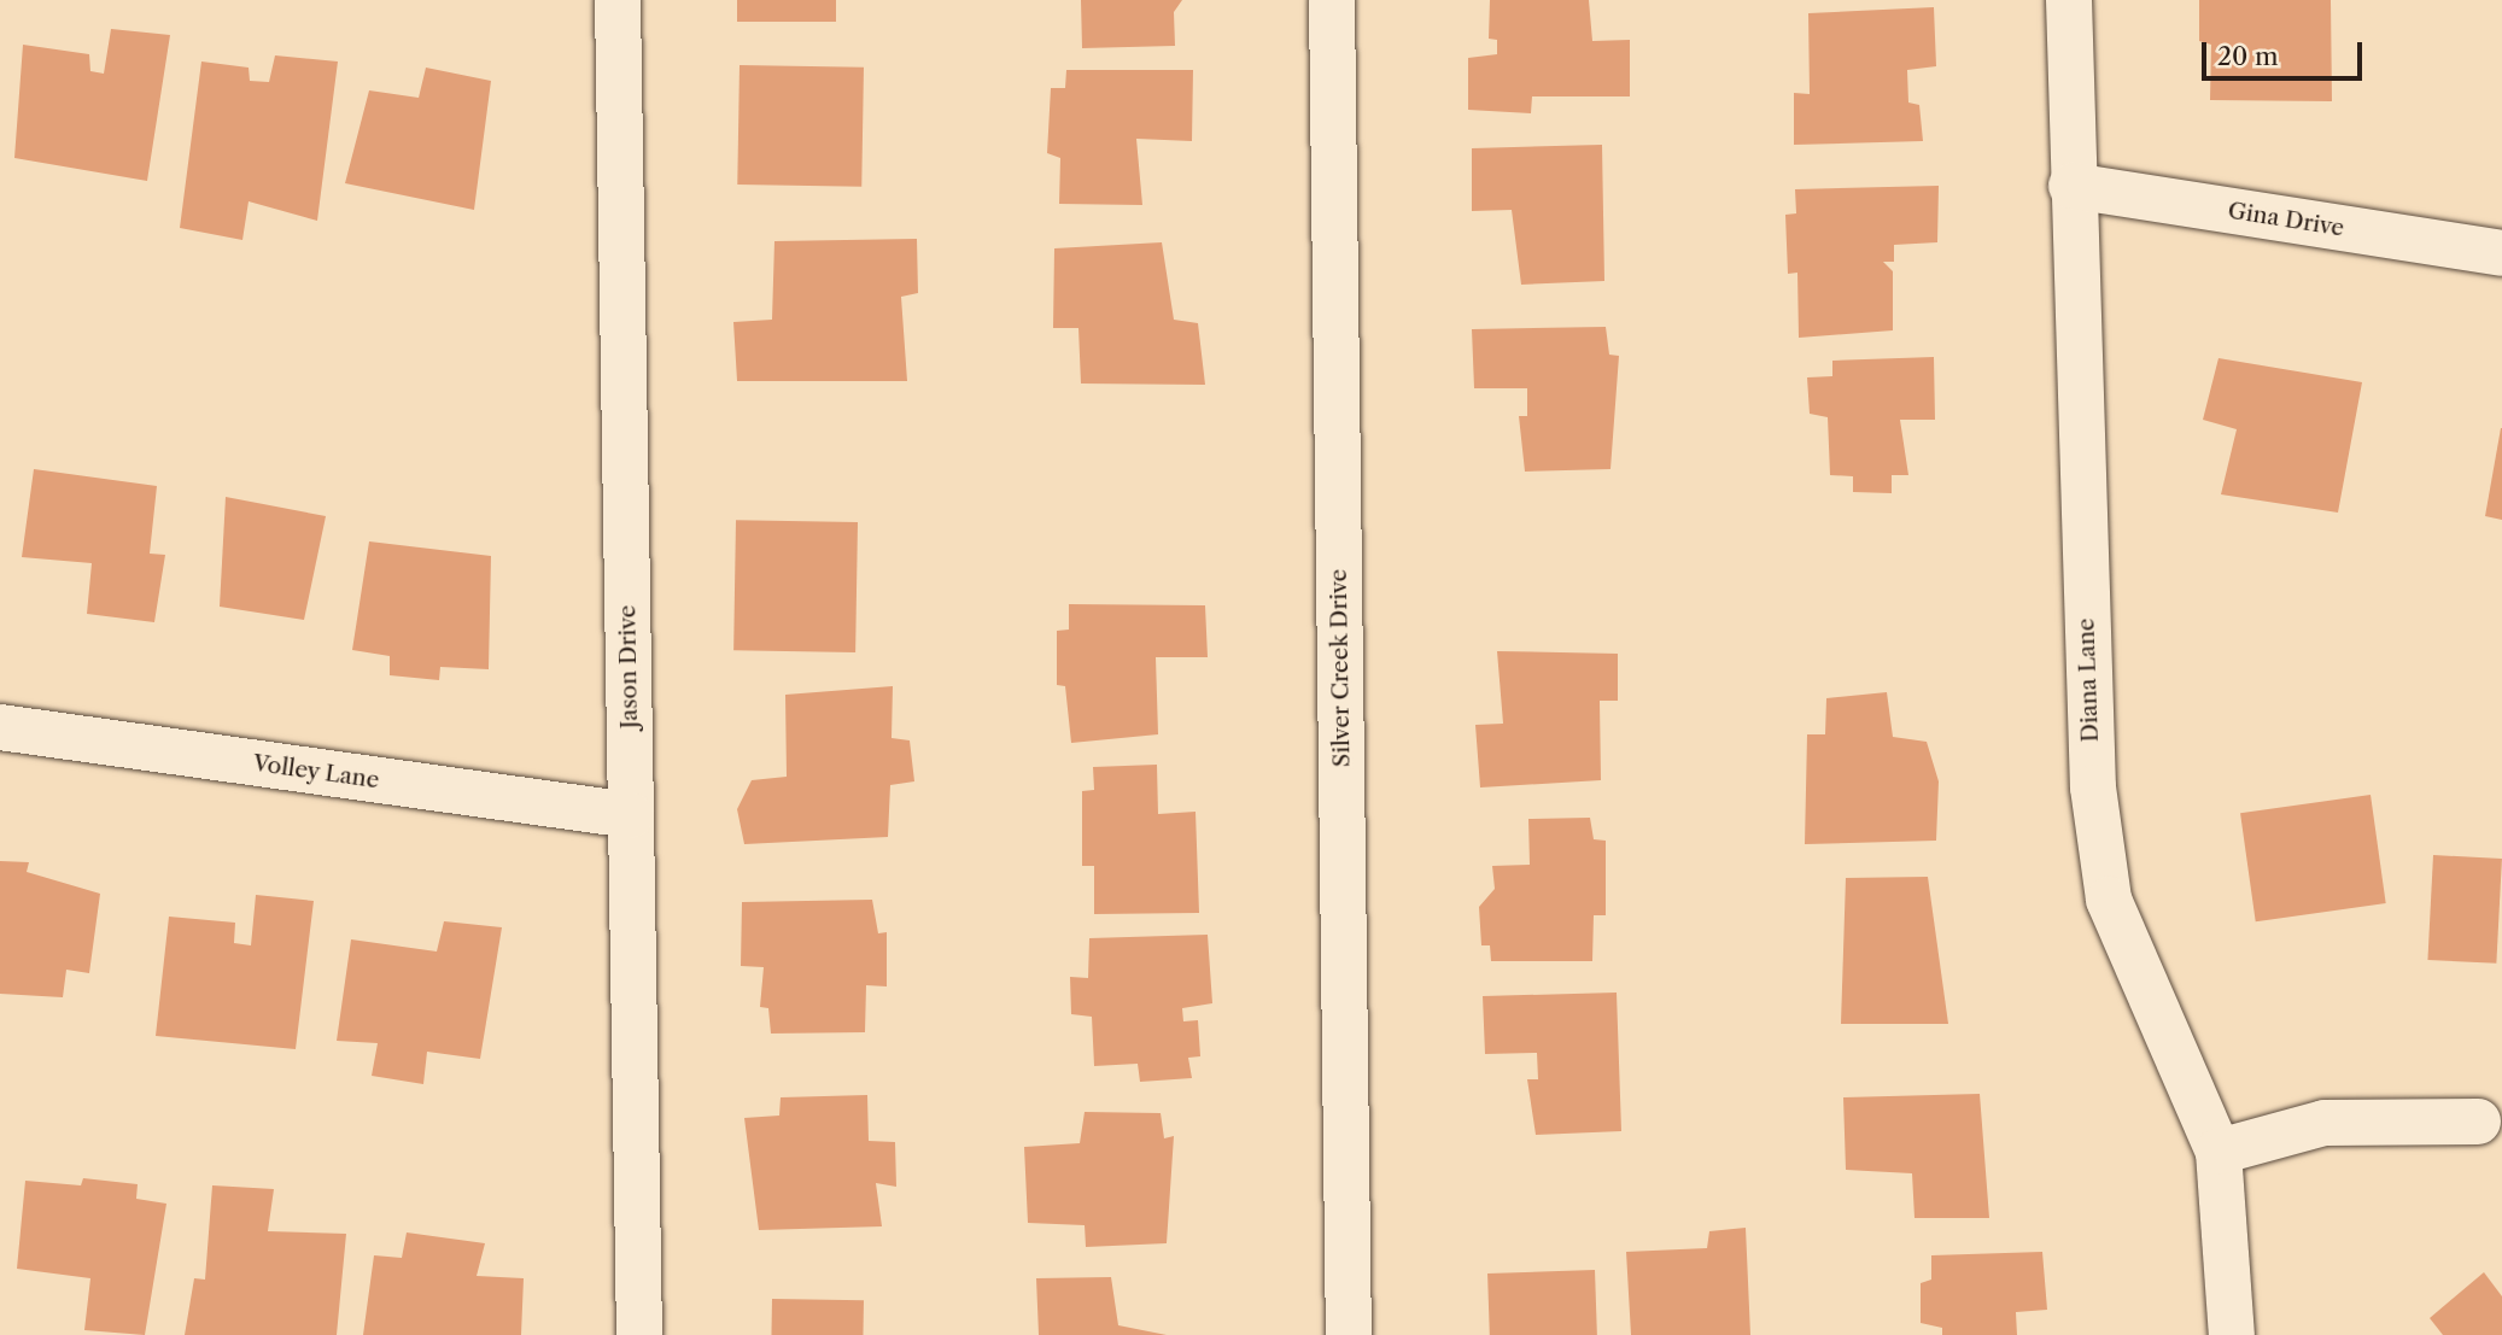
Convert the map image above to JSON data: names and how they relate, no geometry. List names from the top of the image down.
{
  "streets": {
    "street": [
      "Gina Drive",
      "Jason Drive",
      "Silver Creek Drive",
      "Diana Lane",
      "Volley Lane"
    ]
  },
  "crossings": [
    ["Gina Drive", "Diana Lane"],
    ["Jason Drive", "Volley Lane"]
  ],
  "scale_bar": "20 m"
}
